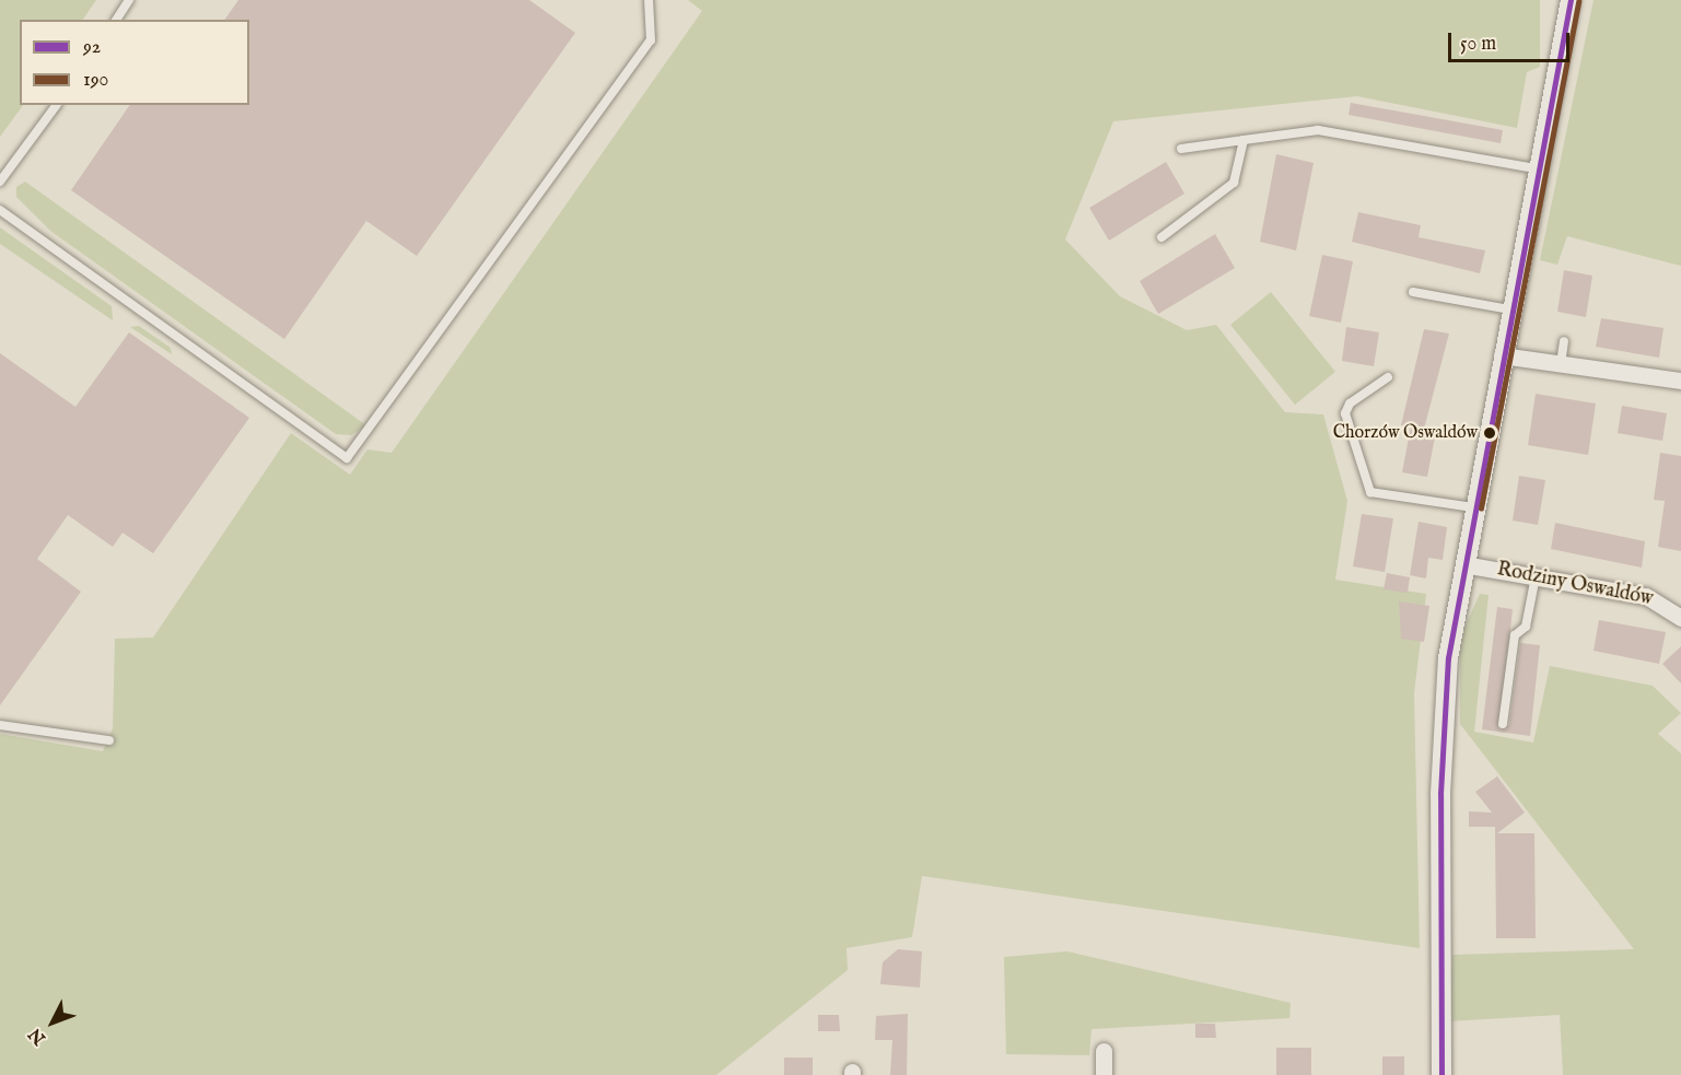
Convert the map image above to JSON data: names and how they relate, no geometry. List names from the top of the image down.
{
  "streets": {
    "street": ["Rodziny Oswaldów"]
  },
  "places": ["Chorzów Oswaldów"],
  "lines": ["transit line 92", "transit line 190"],
  "legend": ["92", "190"],
  "scale_bar": "50 m",
  "north": "bottom left"
}
